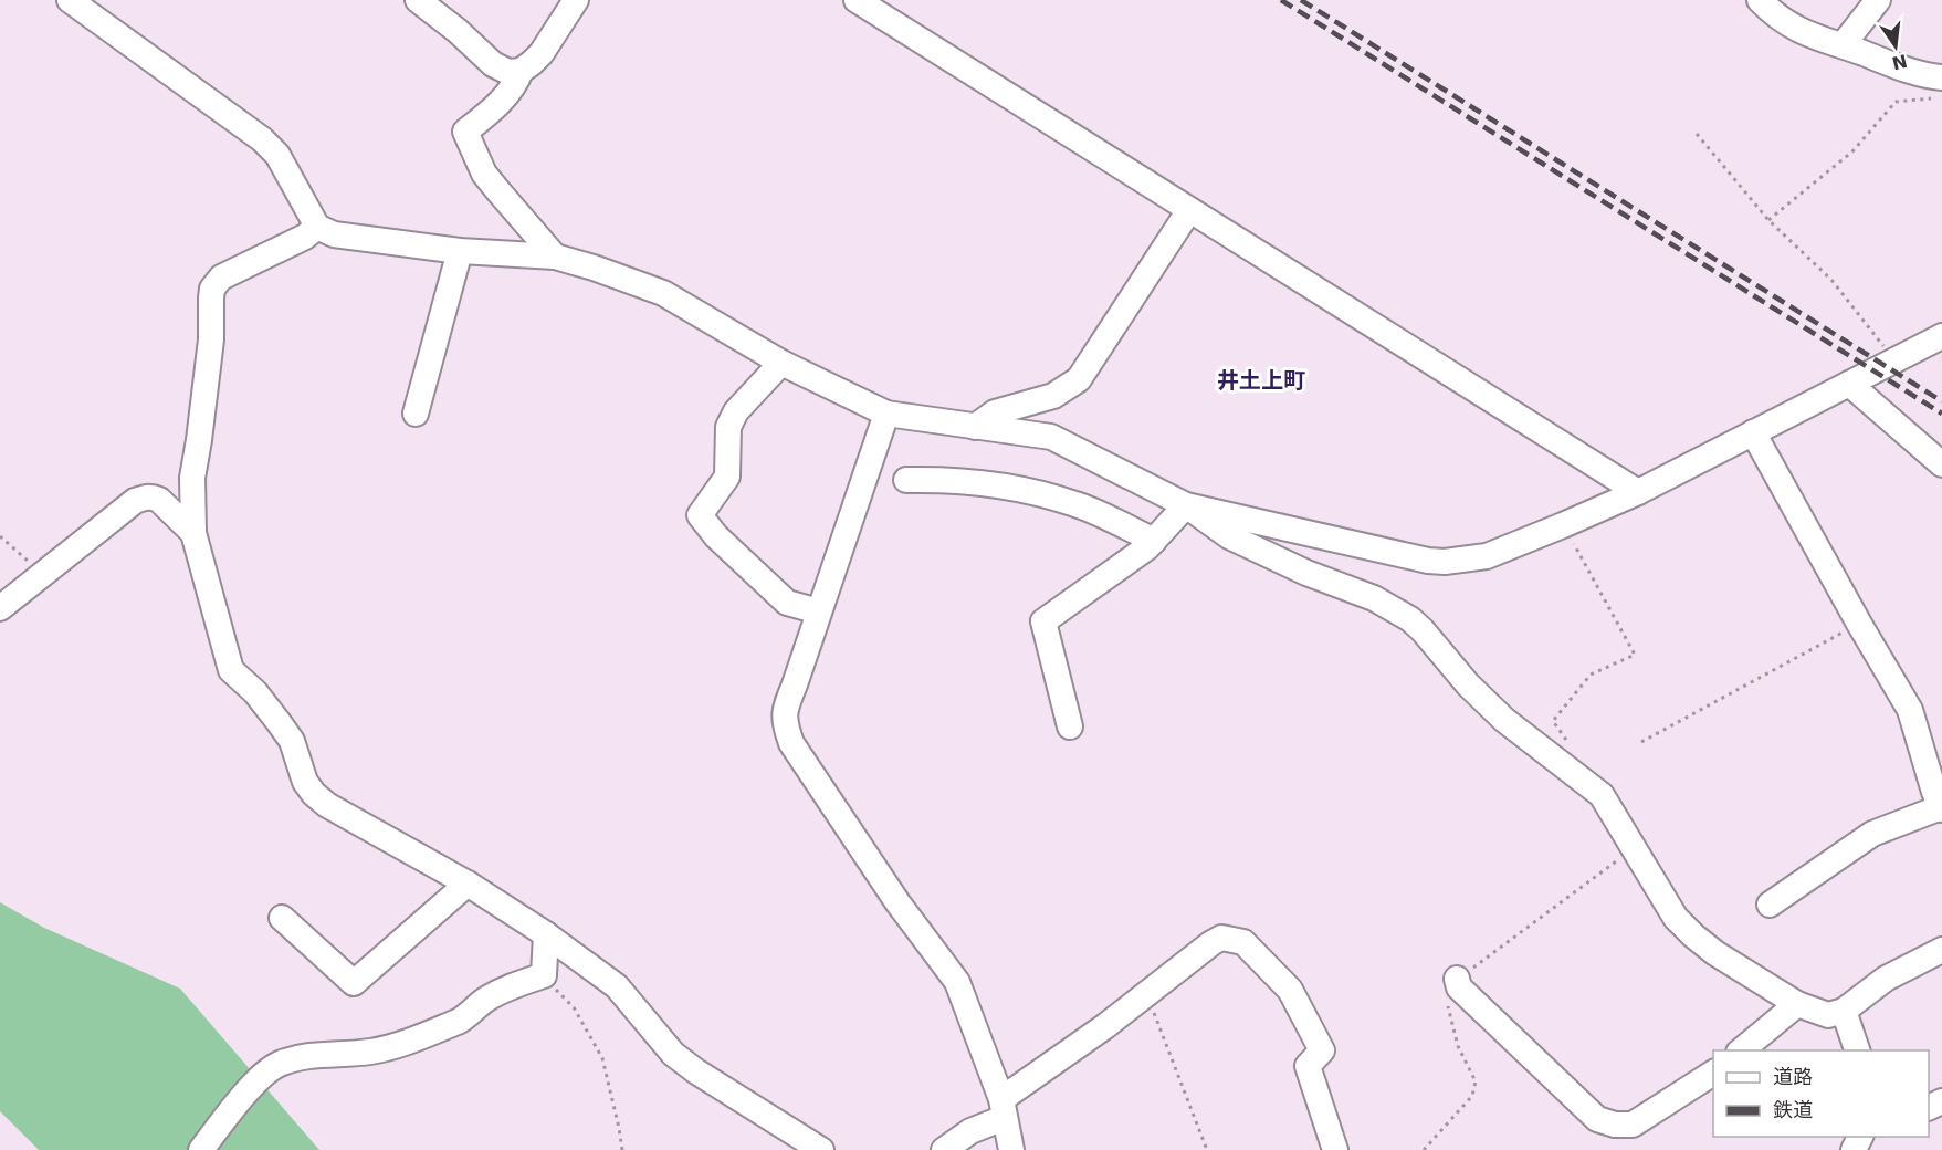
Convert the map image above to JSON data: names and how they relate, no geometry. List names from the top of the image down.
{
  "districts": ["井土上町"],
  "legend": ["道路", "鉄道"],
  "north": "bottom"
}
